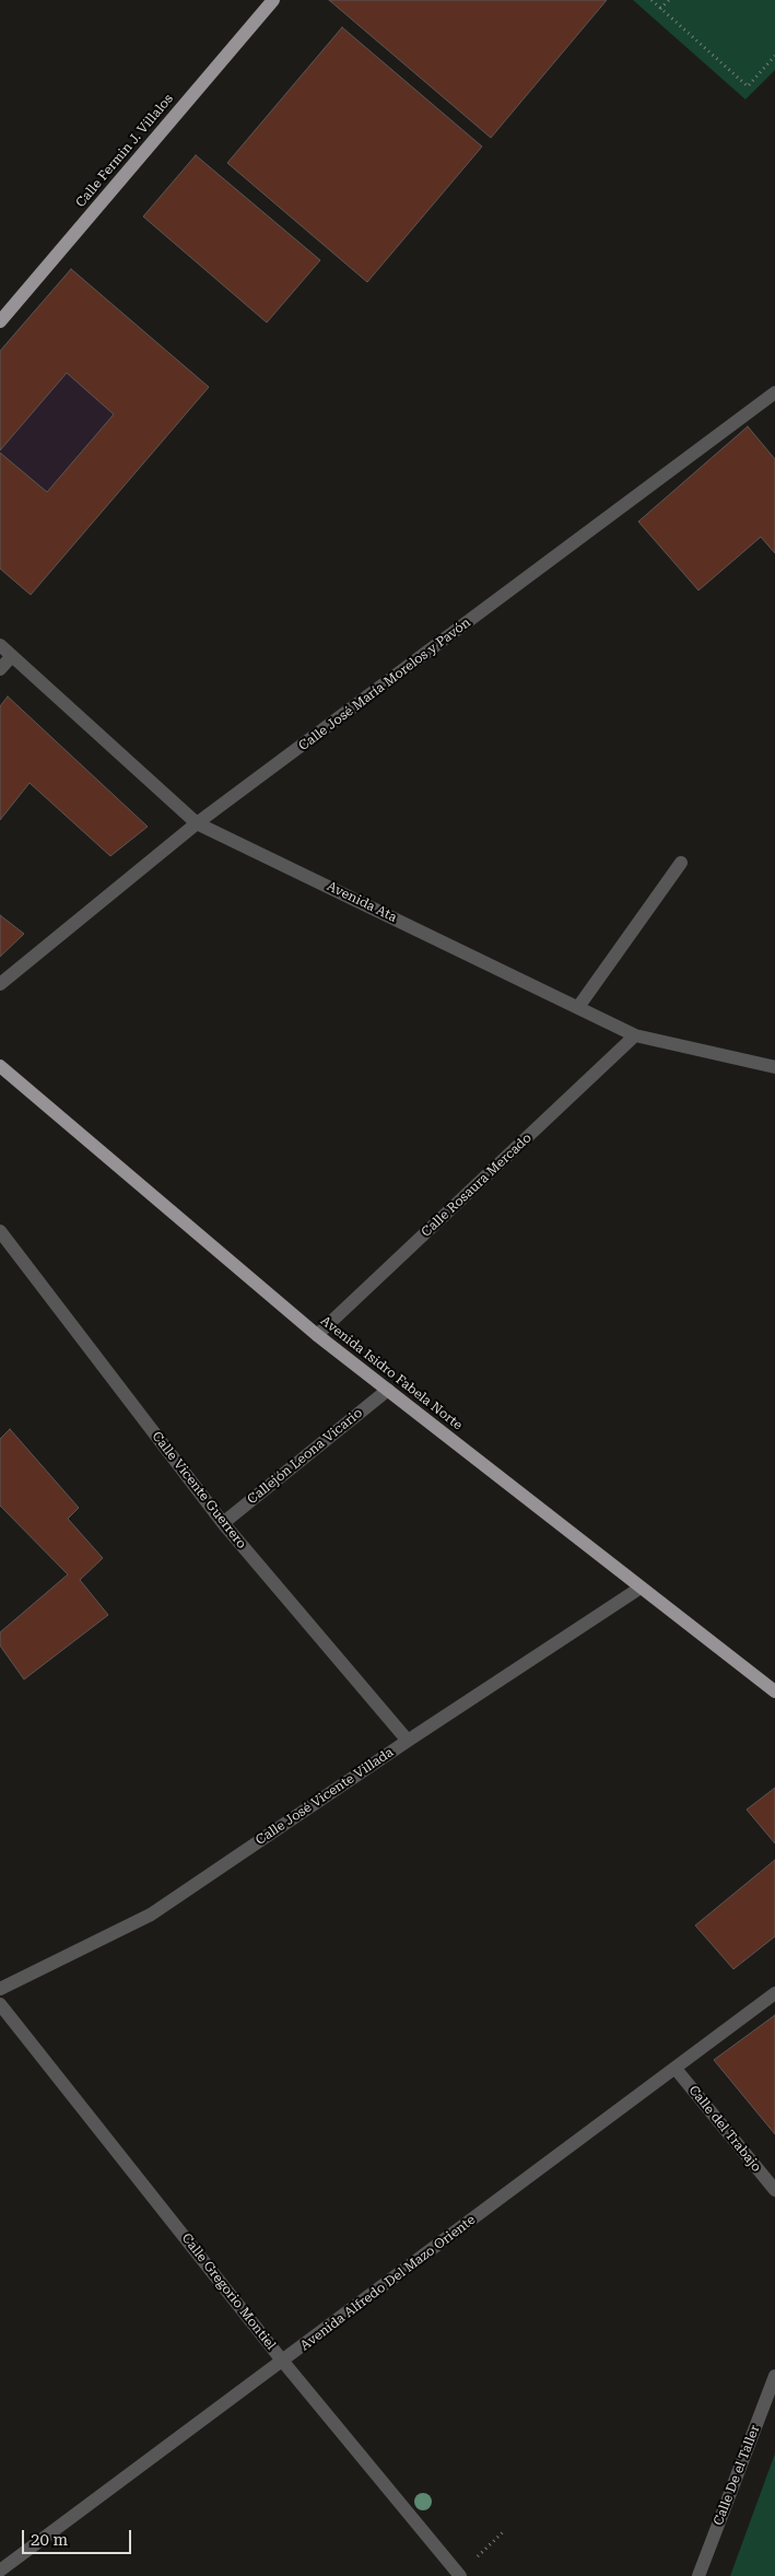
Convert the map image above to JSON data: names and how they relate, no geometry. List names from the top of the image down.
{
  "streets": {
    "main road": ["Calle Fermin J. Villalos", "Avenida Isidro Fabela Norte"],
    "street": [
      "Calle José María Morelos y Pavón",
      "Avenida Ata",
      "Calle Rosaura Mercado",
      "Callejón Leona Vicario",
      "Calle Vicente Guerrero",
      "Calle José Vicente Villada",
      "Calle del Trabajo",
      "Avenida Alfredo Del Mazo Oriente",
      "Calle Gregorio Montiel",
      "Calle De el Taller"
    ]
  },
  "crossings": [
    ["Calle José María Morelos y Pavón", "Avenida Ata"],
    ["Avenida Ata", "Calle Rosaura Mercado"],
    ["Calle Rosaura Mercado", "Avenida Isidro Fabela Norte"],
    ["Avenida Isidro Fabela Norte", "Callejón Leona Vicario"],
    ["Avenida Isidro Fabela Norte", "Calle José Vicente Villada"],
    ["Callejón Leona Vicario", "Calle Vicente Guerrero"],
    ["Calle Vicente Guerrero", "Calle José Vicente Villada"],
    ["Calle del Trabajo", "Avenida Alfredo Del Mazo Oriente"],
    ["Avenida Alfredo Del Mazo Oriente", "Calle Gregorio Montiel"]
  ],
  "scale_bar": "20 m"
}
